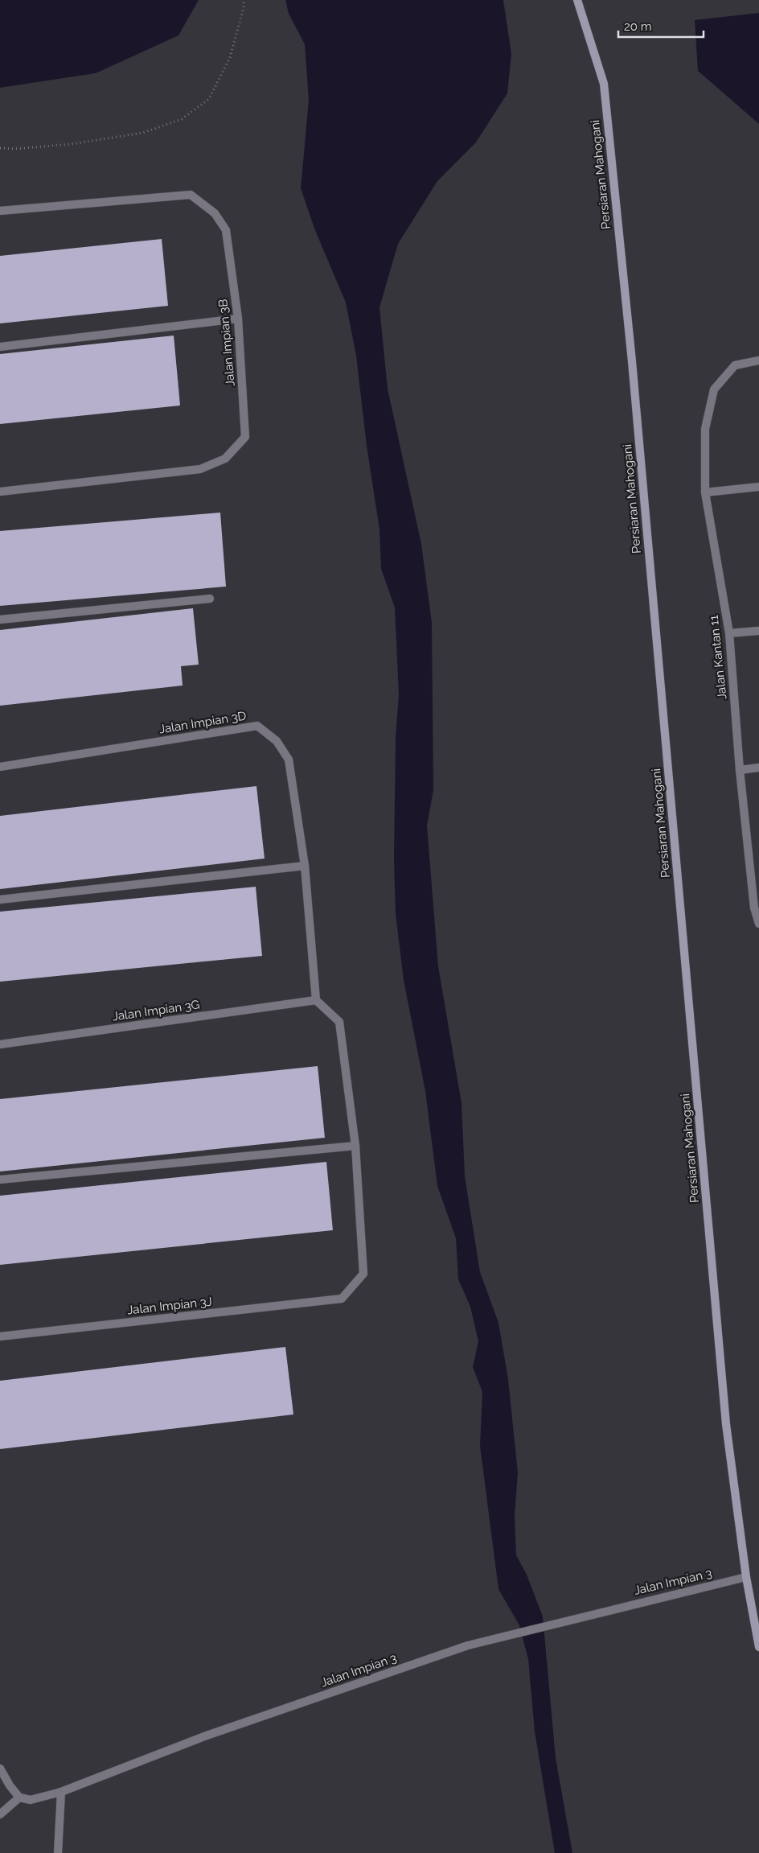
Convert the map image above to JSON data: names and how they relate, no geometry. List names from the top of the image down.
{
  "streets": {
    "main road": ["Persiaran Mahogani"],
    "street": [
      "Jalan Impian 3B",
      "Jalan Kantan 11",
      "Jalan Impian 3D",
      "Jalan Impian 3G",
      "Jalan Impian 3J",
      "Jalan Impian 3"
    ]
  },
  "crossings": [
    ["Persiaran Mahogani", "Jalan Impian 3"],
    ["Jalan Impian 3D", "Jalan Impian 3G"]
  ],
  "scale_bar": "20 m"
}
